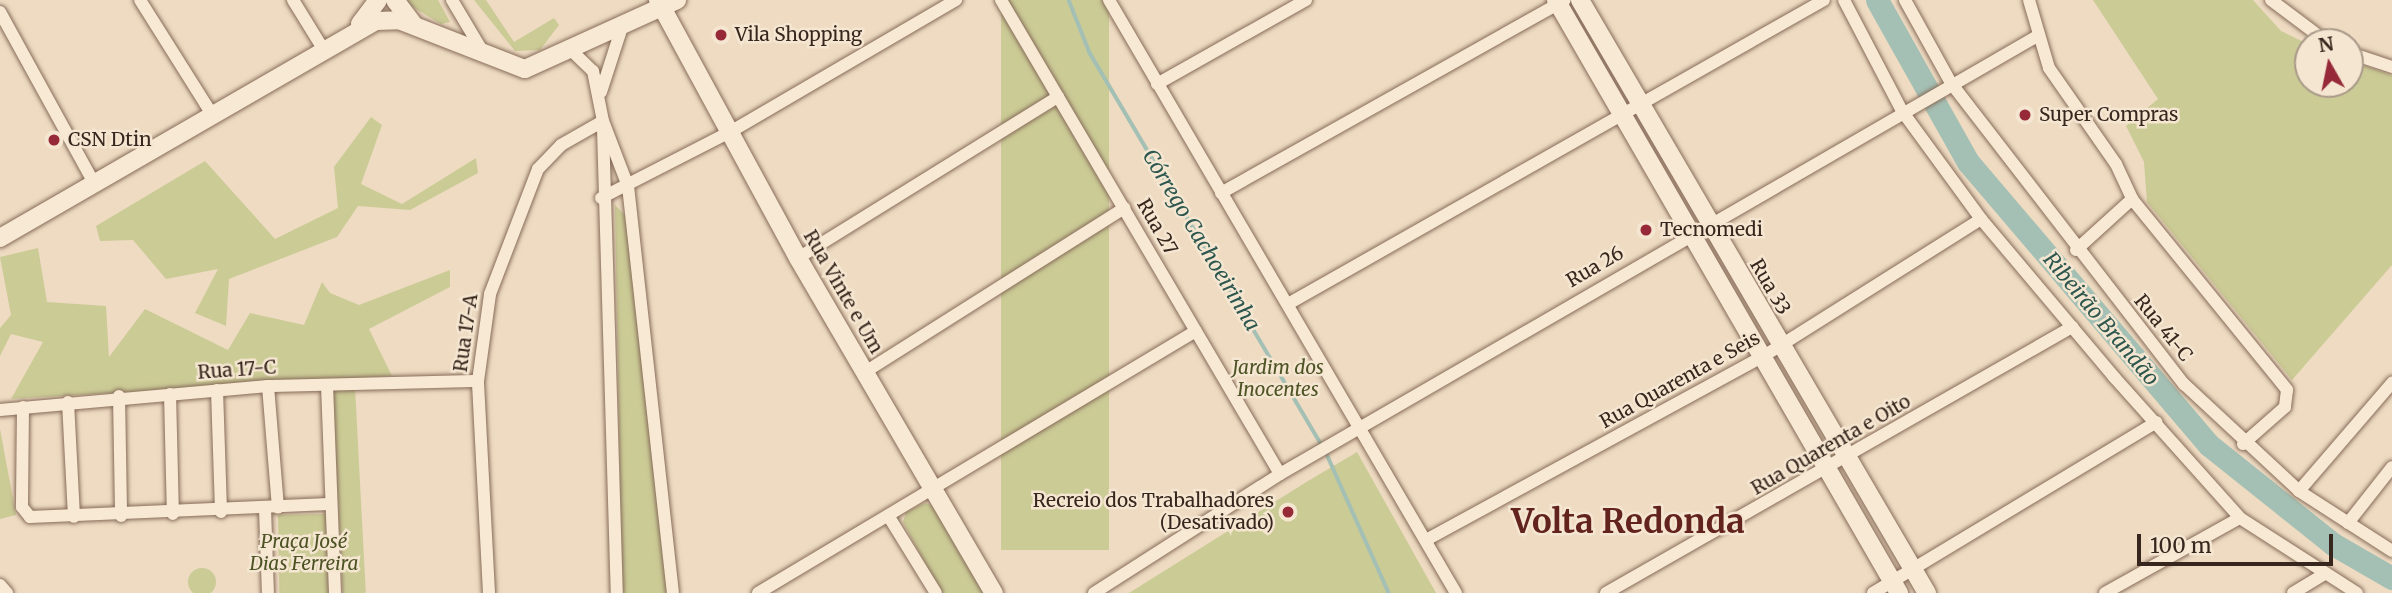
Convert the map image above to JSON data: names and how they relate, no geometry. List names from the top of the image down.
{
  "streets": {
    "street": [
      "Rua 27",
      "Rua 26",
      "Rua 33",
      "Rua Vinte e Um",
      "Rua 41-C",
      "Rua 17-A",
      "Rua 17-C",
      "Rua Quarenta e Seis",
      "Rua Quarenta e Oito"
    ]
  },
  "crossings": [
    ["Rua 27", "Rua 26"],
    ["Rua 26", "Rua 33"],
    ["Rua 26", "Rua 41-C"],
    ["Rua 33", "Rua Quarenta e Seis"],
    ["Rua 33", "Rua Quarenta e Oito"],
    ["Rua 17-A", "Rua 17-C"]
  ],
  "districts": ["Volta Redonda"],
  "water": ["Córrego Cachoeirinha", "Ribeirão Brandão"],
  "parks": ["Jardim dos Inocentes", "Praça José Dias Ferreira"],
  "places": [
    "Vila Shopping",
    "Super Compras",
    "CSN Dtin",
    "Tecnomedi",
    "Recreio dos Trabalhadores (Desativado)"
  ],
  "scale_bar": "100 m",
  "north": "top"
}
